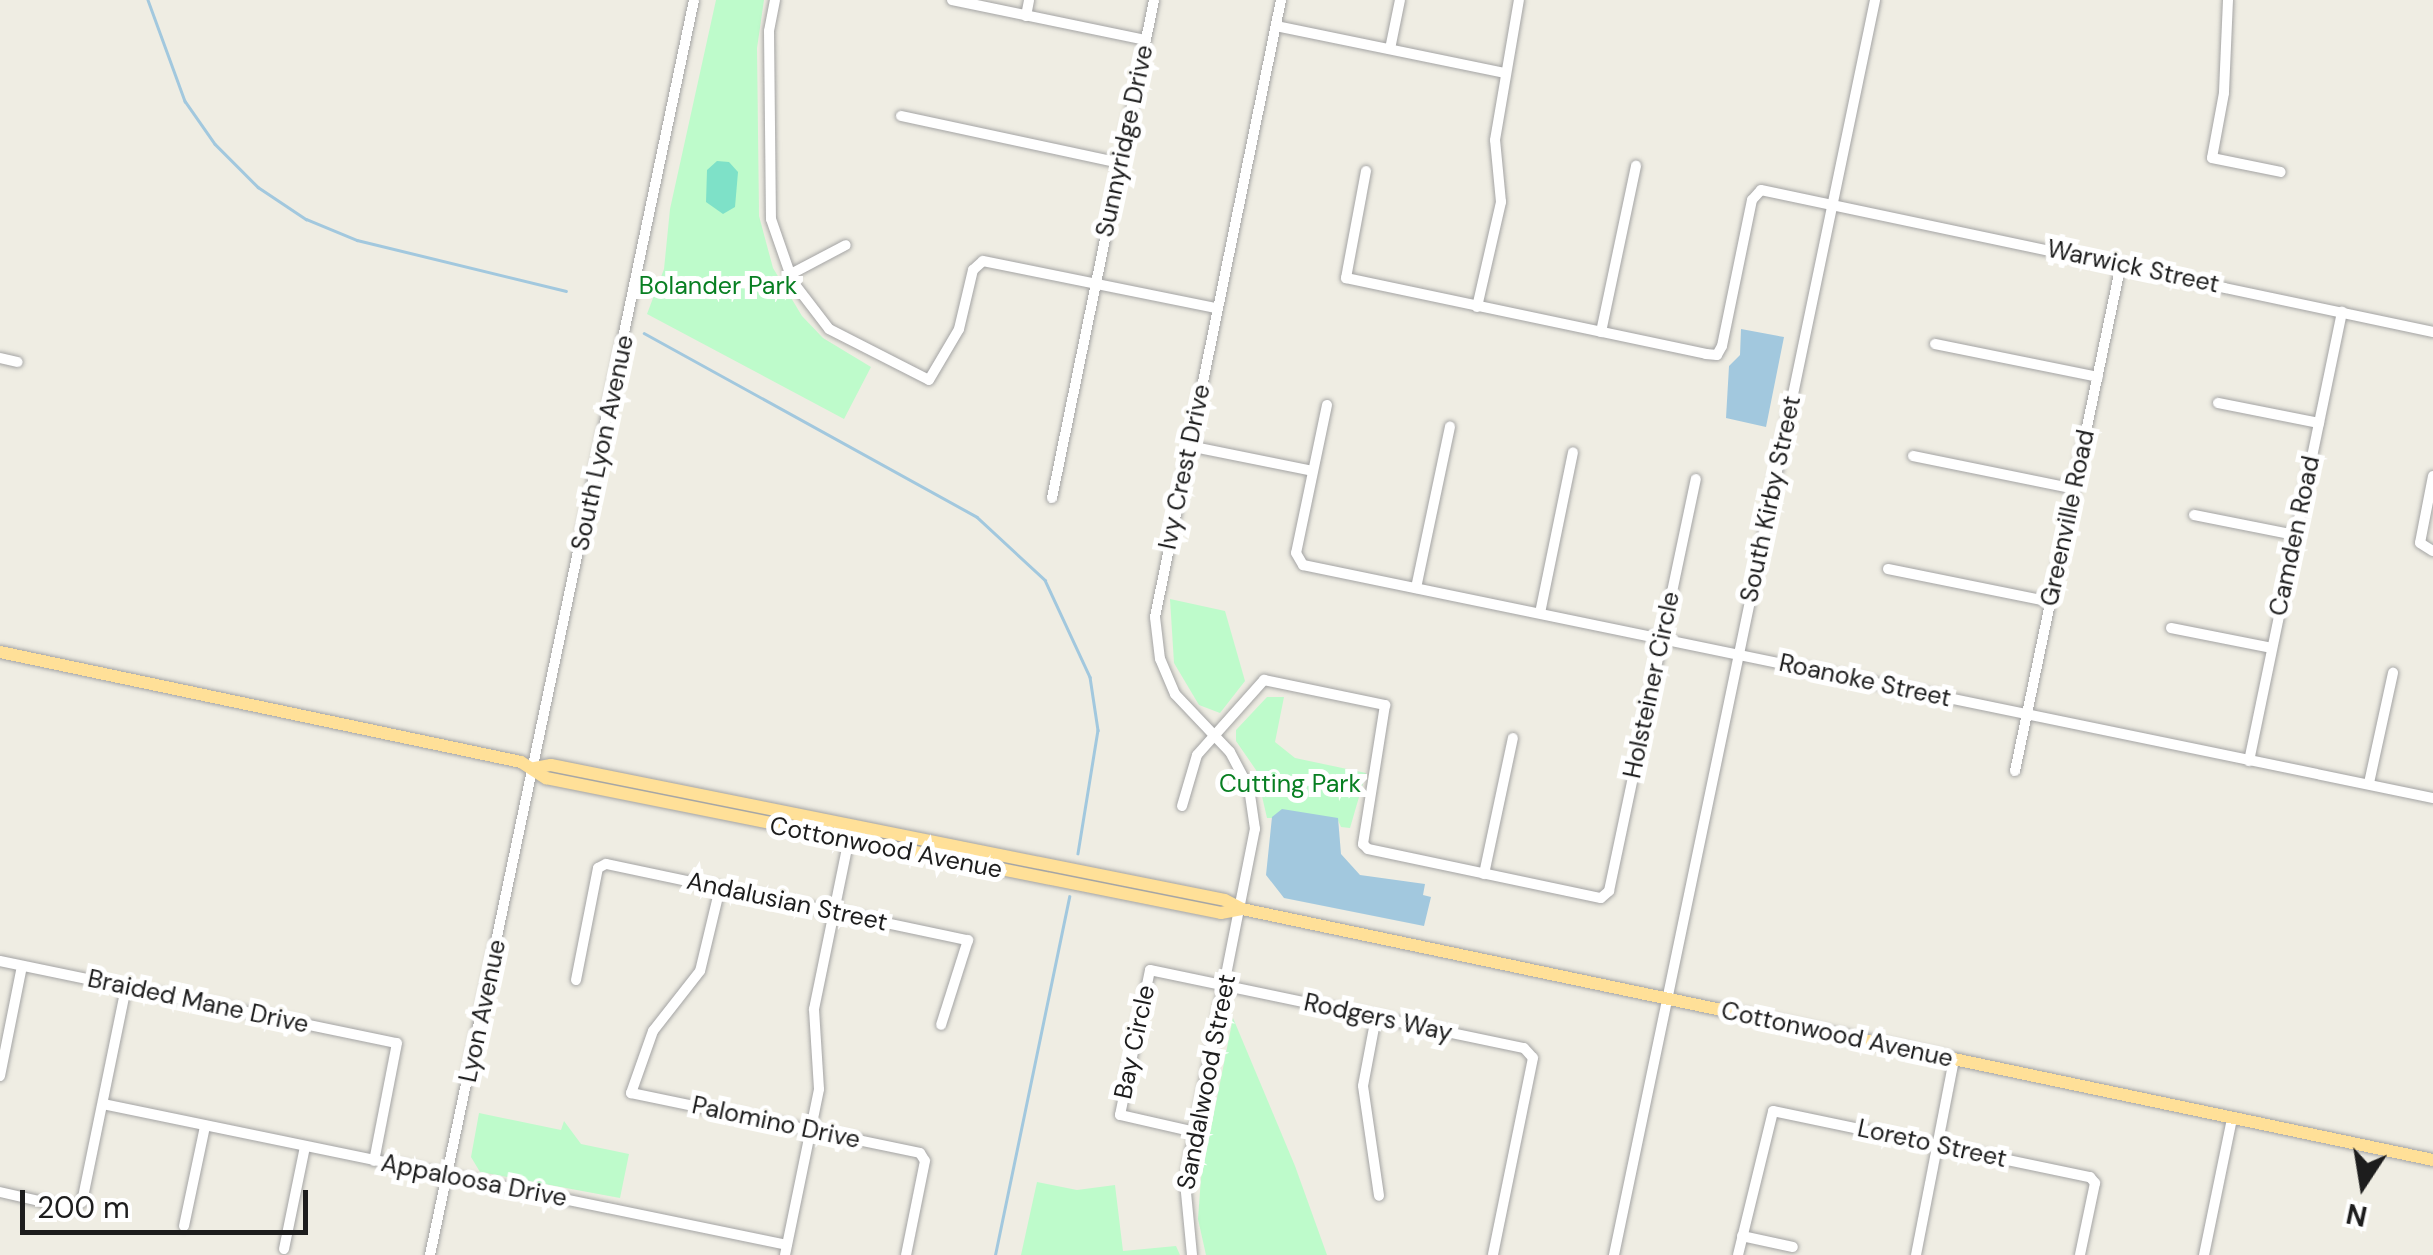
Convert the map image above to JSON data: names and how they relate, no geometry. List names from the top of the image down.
{
  "streets": {
    "main road": ["Cottonwood Avenue"],
    "street": [
      "Sunnyridge Drive",
      "Warwick Street",
      "South Lyon Avenue",
      "Ivy Crest Drive",
      "South Kirby Street",
      "Greenville Road",
      "Camden Road",
      "Roanoke Street",
      "Holsteiner Circle",
      "Andalusian Street",
      "Braided Mane Drive",
      "Lyon Avenue",
      "Rodgers Way",
      "Bay Circle",
      "Sandalwood Street",
      "Palomino Drive",
      "Loreto Street",
      "Appaloosa Drive"
    ]
  },
  "crossings": [
    ["Warwick Street", "South Kirby Street"],
    ["Warwick Street", "Greenville Road"],
    ["Warwick Street", "Camden Road"],
    ["South Lyon Avenue", "Cottonwood Avenue"],
    ["South Lyon Avenue", "Lyon Avenue"],
    ["Ivy Crest Drive", "Cottonwood Avenue"],
    ["Ivy Crest Drive", "Sandalwood Street"],
    ["South Kirby Street", "Roanoke Street"],
    ["South Kirby Street", "Cottonwood Avenue"],
    ["Greenville Road", "Roanoke Street"],
    ["Camden Road", "Roanoke Street"],
    ["Roanoke Street", "Holsteiner Circle"],
    ["Cottonwood Avenue", "Lyon Avenue"],
    ["Cottonwood Avenue", "Sandalwood Street"],
    ["Andalusian Street", "Palomino Drive"],
    ["Braided Mane Drive", "Appaloosa Drive"],
    ["Lyon Avenue", "Appaloosa Drive"],
    ["Rodgers Way", "Bay Circle"],
    ["Rodgers Way", "Sandalwood Street"],
    ["Bay Circle", "Sandalwood Street"]
  ],
  "parks": ["Bolander Park", "Cutting Park"],
  "scale_bar": "200 m",
  "north": "bottom"
}
